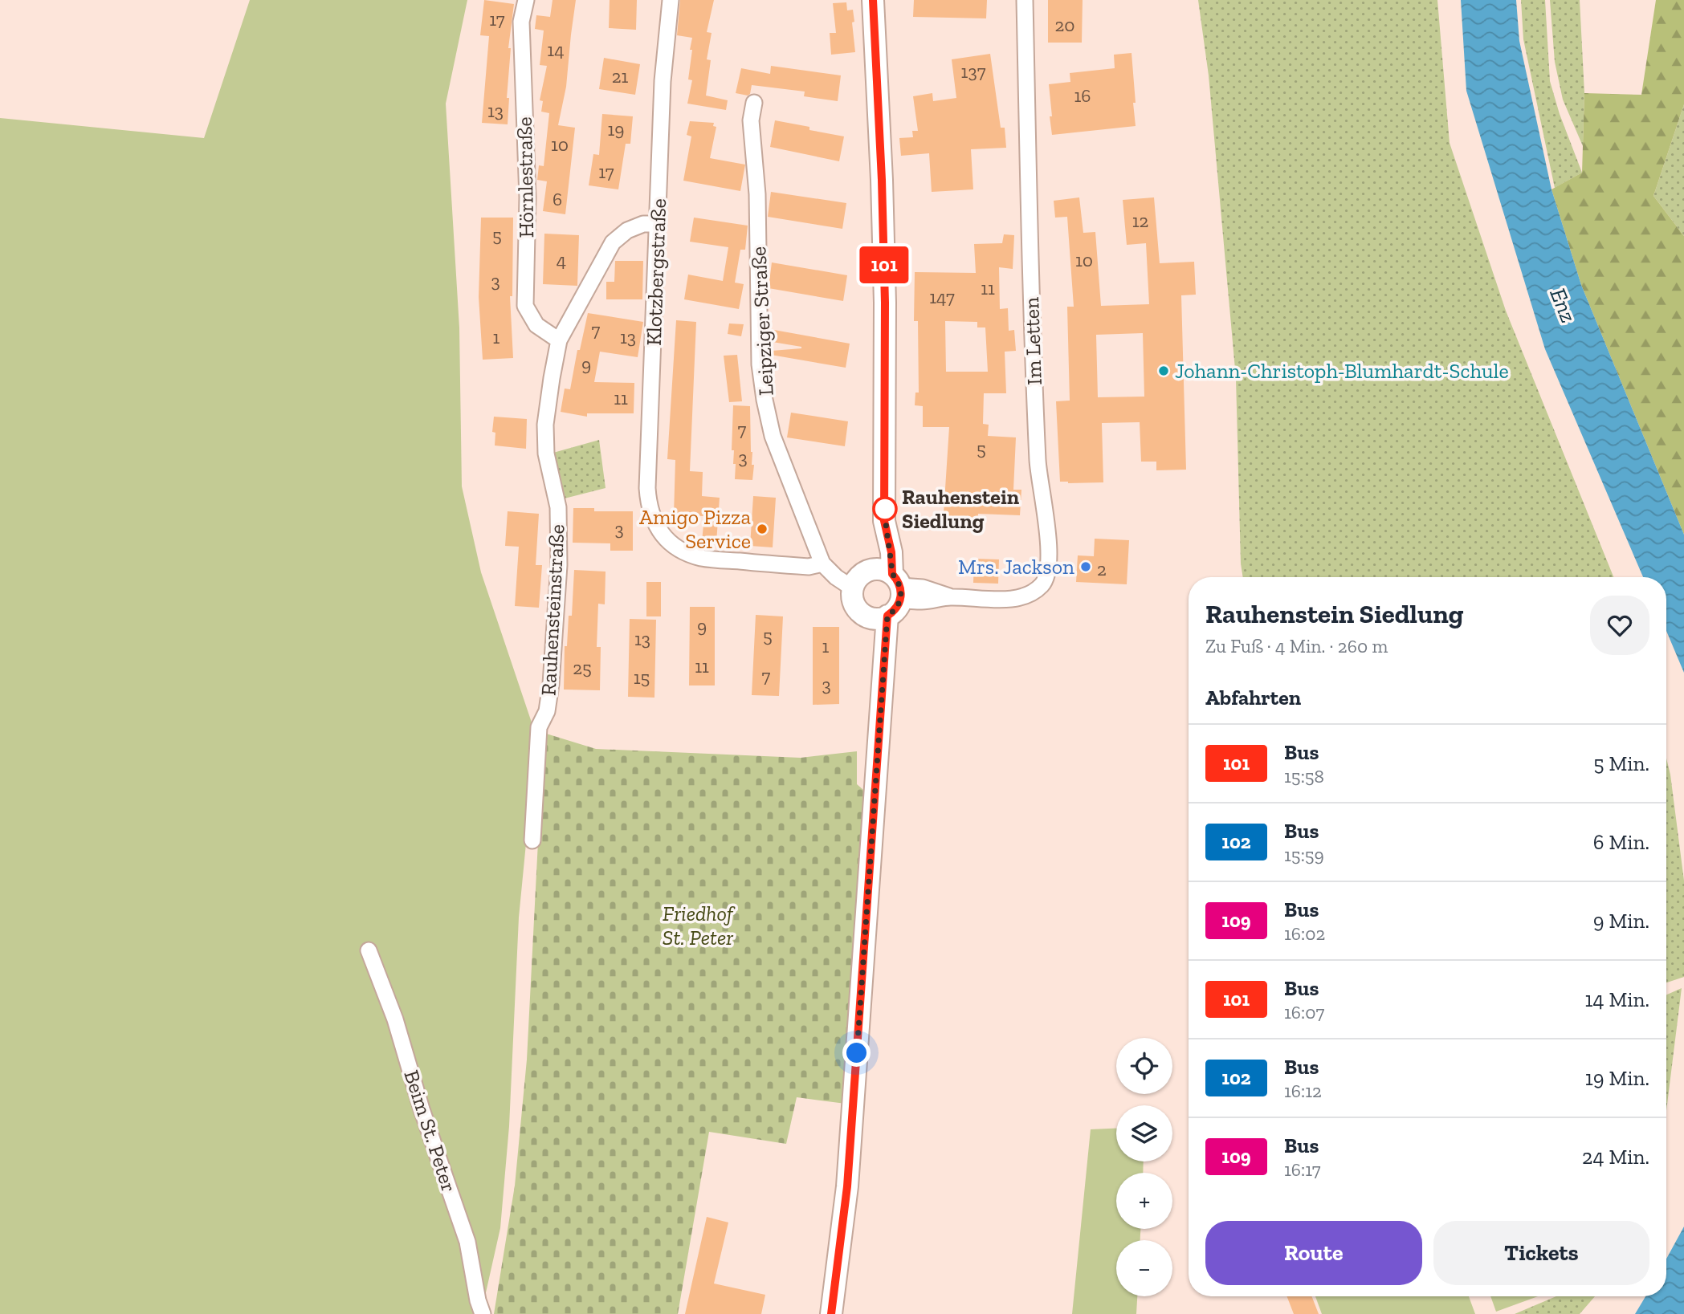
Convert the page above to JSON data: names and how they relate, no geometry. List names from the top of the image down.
{
  "streets": {
    "street": [
      "Hörnlestraße",
      "Klotzbergstraße",
      "Leipziger Straße",
      "Im Letten",
      "Rauhensteinstraße",
      "Beim St. Peter"
    ]
  },
  "crossings": [
    ["Hörnlestraße", "Rauhensteinstraße"],
    ["Klotzbergstraße", "Leipziger Straße"],
    ["Klotzbergstraße", "Rauhensteinstraße"]
  ],
  "water": ["Enz"],
  "parks": ["Friedhof St. Peter"],
  "places": [
    "Johann-Christoph-Blumhardt-Schule",
    "Rauhenstein Siedlung",
    "Amigo Pizza Service",
    "Mrs. Jackson"
  ],
  "lines": ["bus line 101"],
  "house_numbers": [
    "17",
    "20",
    "14",
    "137",
    "21",
    "16",
    "13",
    "19",
    "10",
    "17",
    "6",
    "12",
    "5",
    "4",
    "10",
    "3",
    "11",
    "147",
    "7",
    "1",
    "13",
    "9",
    "11",
    "7",
    "5",
    "3",
    "3",
    "2",
    "9",
    "5",
    "13",
    "1",
    "11",
    "25",
    "7",
    "15",
    "3"
  ],
  "page": {
    "on_map": "101",
    "heading": [
      ["Rauhenstein Siedlung", "Zu Fuß · 4 Min. · 260 m"],
      "Abfahrten"
    ],
    "list": [
      {
        "mark": "101",
        "name": "Bus",
        "note": "15:58",
        "value": "5 Min."
      },
      {
        "mark": "102",
        "name": "Bus",
        "note": "15:59",
        "value": "6 Min."
      },
      {
        "mark": "109",
        "name": "Bus",
        "note": "16:02",
        "value": "9 Min."
      },
      {
        "mark": "101",
        "name": "Bus",
        "note": "16:07",
        "value": "14 Min."
      },
      {
        "mark": "102",
        "name": "Bus",
        "note": "16:12",
        "value": "19 Min."
      },
      {
        "mark": "109",
        "name": "Bus",
        "note": "16:17",
        "value": "24 Min."
      }
    ],
    "map_buttons": ["+", "−"],
    "buttons": ["Route", "Tickets"]
  }
}
